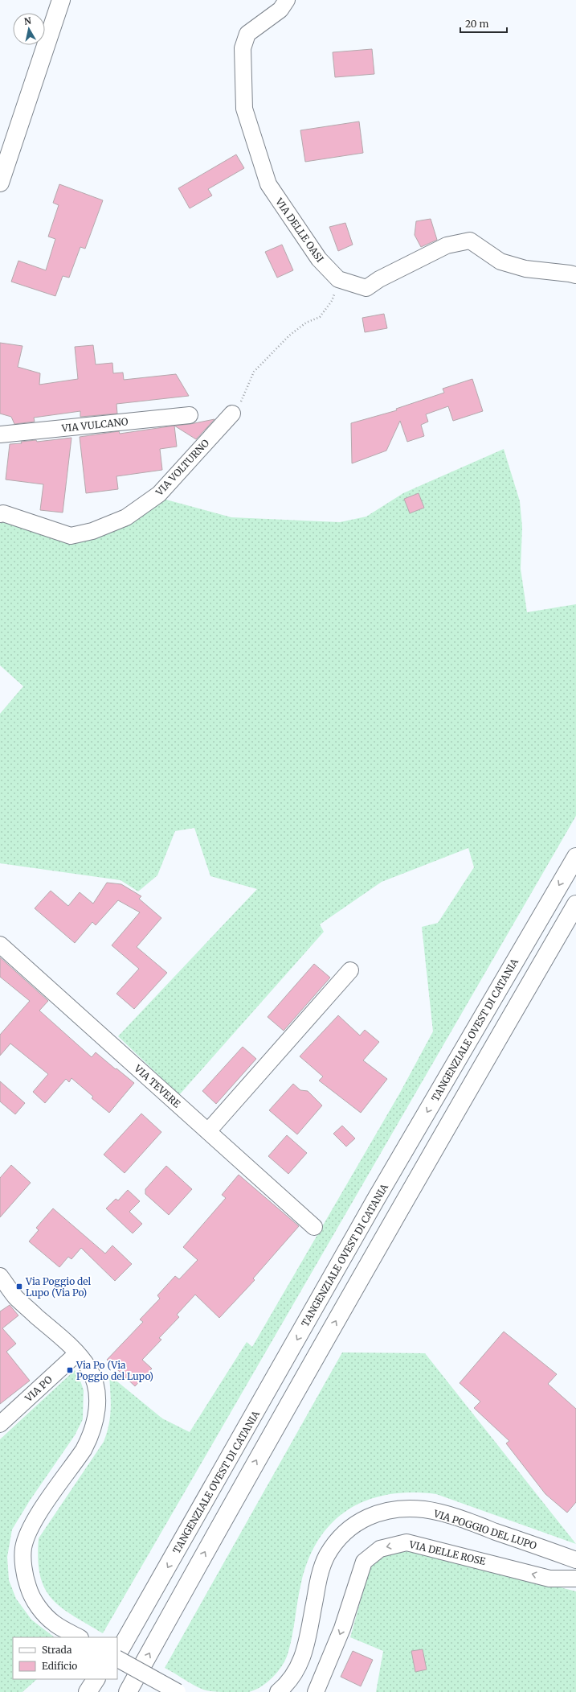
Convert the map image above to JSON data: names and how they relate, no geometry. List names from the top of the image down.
{
  "streets": {
    "main road": ["TANGENZIALE OVEST DI CATANIA"],
    "street": [
      "VIA DELLE OASI",
      "VIA VULCANO",
      "VIA VOLTURNO",
      "VIA TEVERE",
      "VIA PO",
      "VIA POGGIO DEL LUPO",
      "VIA DELLE ROSE"
    ]
  },
  "places": {
    "transit": ["Via Poggio del Lupo (Via Po)", "Via Po (Via Poggio del Lupo)"]
  },
  "legend": ["Strada", "Edificio"],
  "scale_bar": "20 m",
  "north": "top"
}
